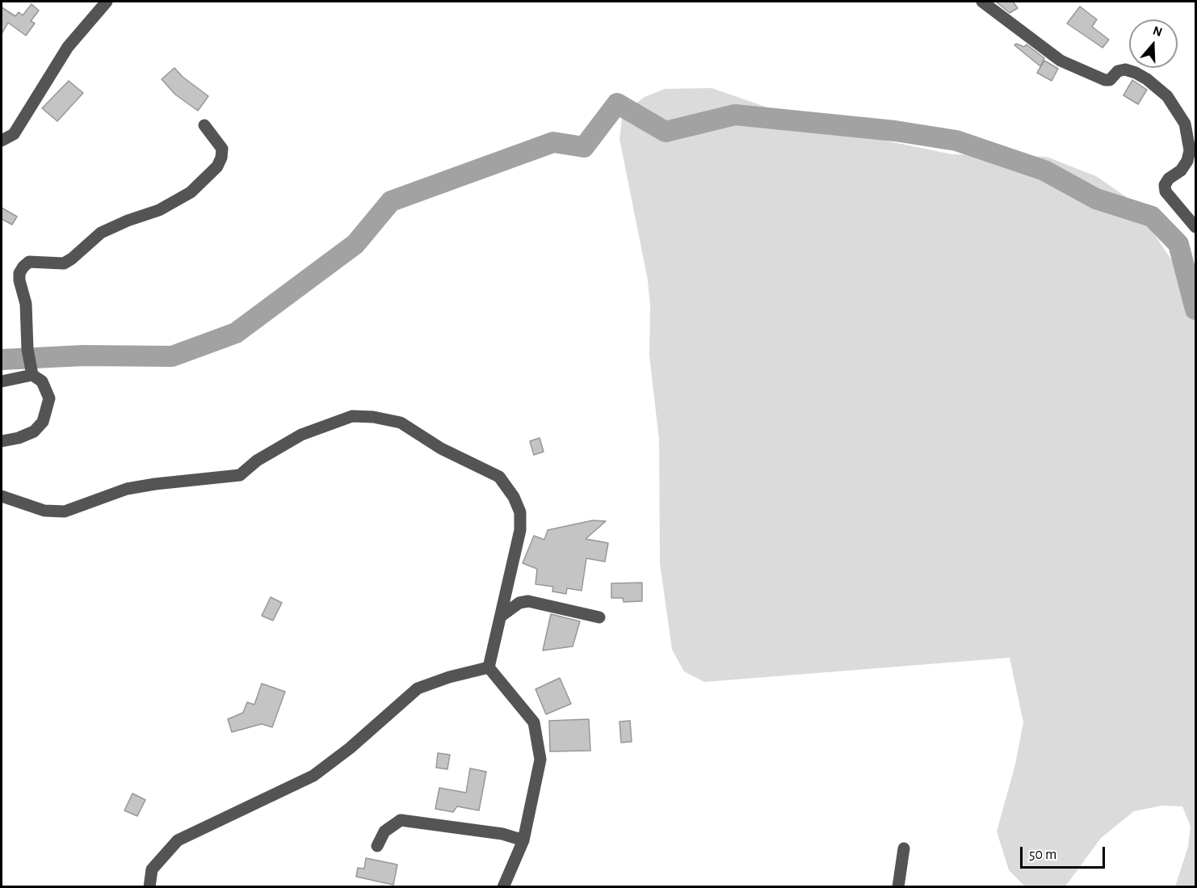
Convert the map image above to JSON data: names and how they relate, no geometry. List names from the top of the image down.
{
  "scale_bar": "50 m",
  "north": "top"
}
